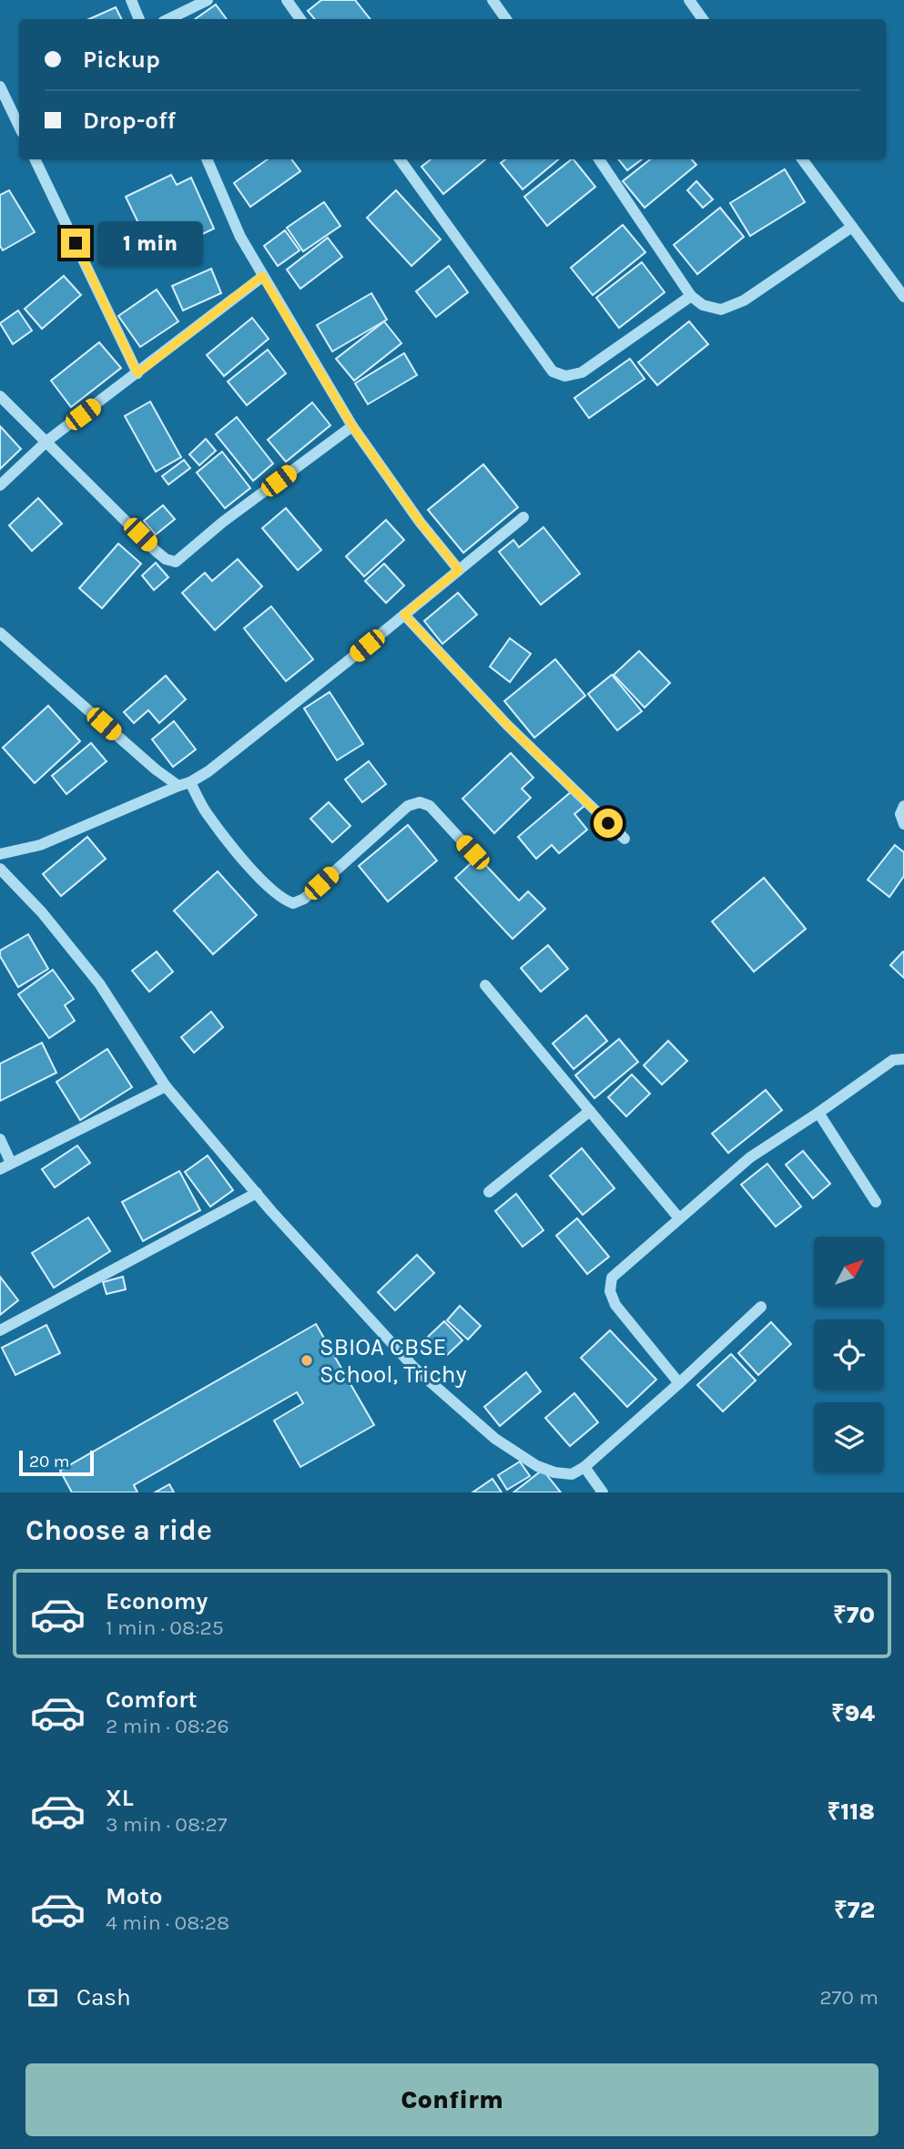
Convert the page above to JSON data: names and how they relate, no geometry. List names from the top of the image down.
{
  "places": ["SBIOA CBSE School, Trichy"],
  "scale_bar": "20 m",
  "north": "top right",
  "page": {
    "banner": ["Pickup", "Drop-off"],
    "bubble": "1 min",
    "scale": "20 m",
    "heading": "Choose a ride",
    "list": [
      {
        "name": "Economy",
        "note": "1 min · 08:25",
        "value": "₹70"
      },
      {
        "name": "Comfort",
        "note": "2 min · 08:26",
        "value": "₹94"
      },
      {
        "name": "XL",
        "note": "3 min · 08:27",
        "value": "₹118"
      },
      {
        "name": "Moto",
        "note": "4 min · 08:28",
        "value": "₹72"
      }
    ],
    "pay": ["Cash", "270 m"],
    "buttons": "Confirm"
  }
}
